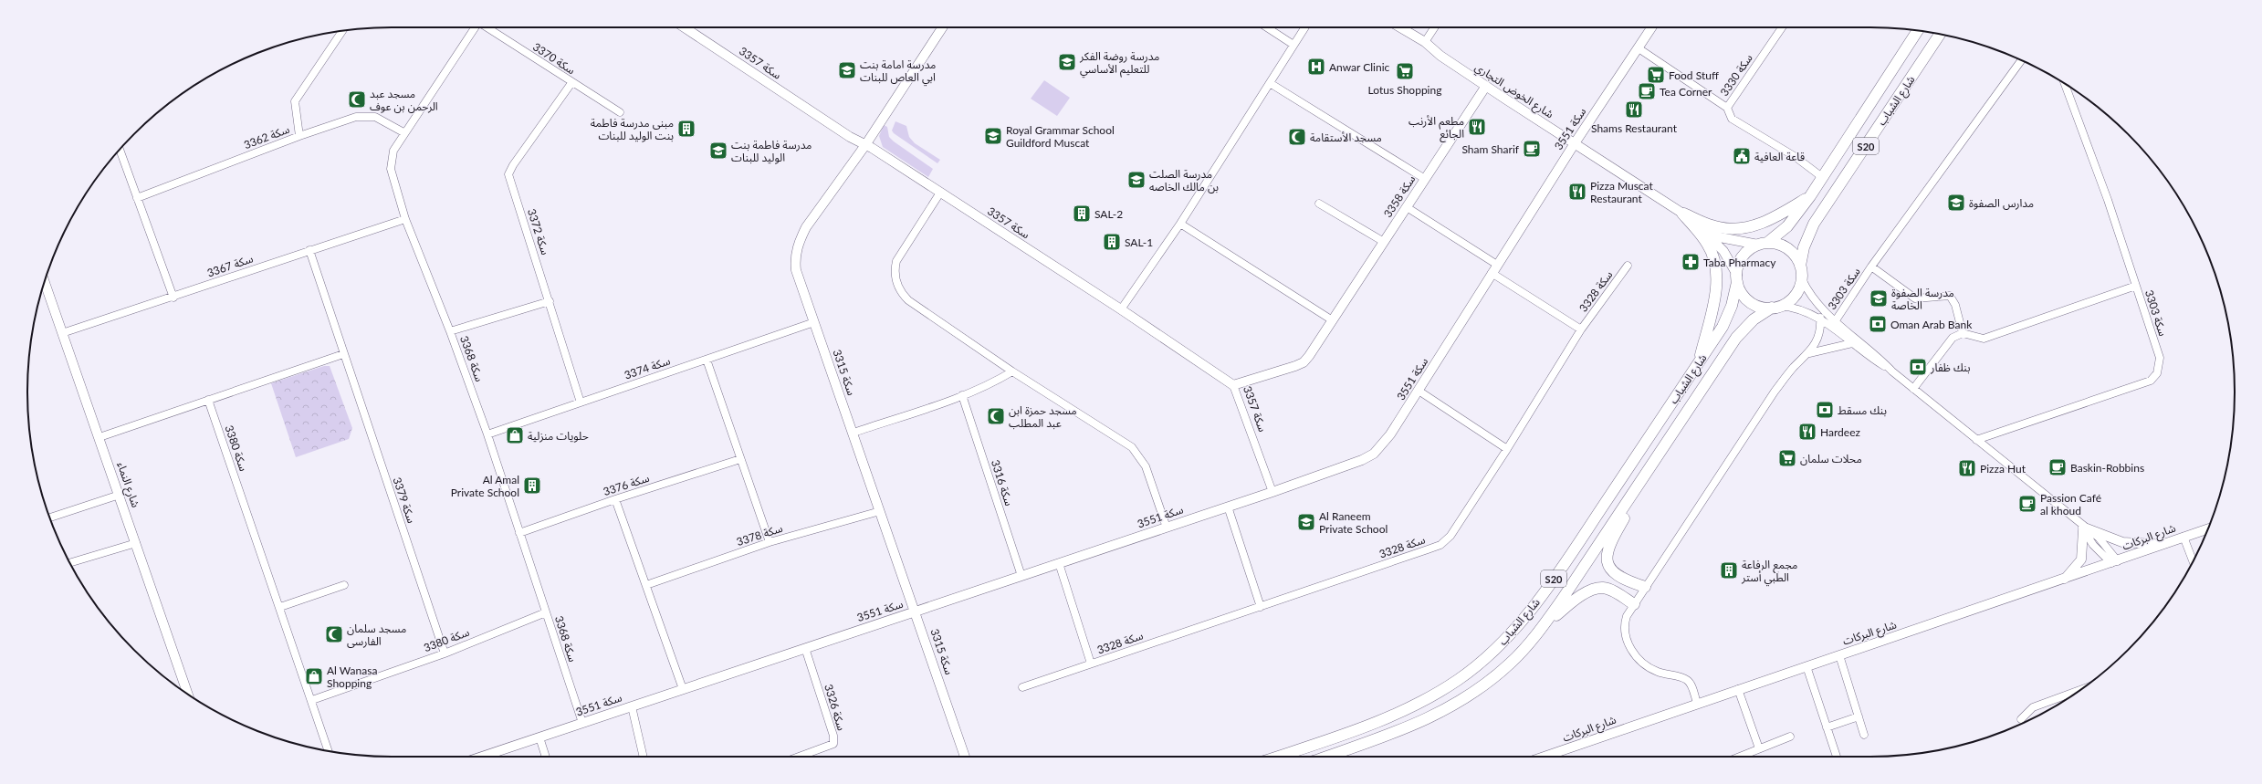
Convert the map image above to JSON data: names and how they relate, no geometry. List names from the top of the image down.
{
  "streets": {
    "main road": ["شارع الشباب", "S20"],
    "street": [
      "سكة 3370",
      "سكة 3357",
      "سكة 3330",
      "شارع الخوض التجاري",
      "سكة 3551",
      "سكة 3362",
      "سكة 3358",
      "سكة 3372",
      "سكة 3367",
      "سكة 3303",
      "سكة 3328",
      "سكة 3368",
      "سكة 3374",
      "سكة 3315",
      "سكة 3380",
      "سكة 3316",
      "شارع النماء",
      "سكة 3376",
      "سكة 3379",
      "سكة 3378",
      "شارع البركات",
      "سكة 3326"
    ]
  },
  "crossings": [
    ["سكة 3370", "سكة 3372"],
    ["سكة 3357", "سكة 3551"],
    ["سكة 3357", "سكة 3358"],
    ["سكة 3357", "سكة 3315"],
    ["سكة 3330", "سكة 3551"],
    ["شارع الخوض التجاري", "شارع الشباب"],
    ["شارع الخوض التجاري", "سكة 3551"],
    ["شارع الخوض التجاري", "S20"],
    ["شارع الخوض التجاري", "سكة 3358"],
    ["شارع الشباب", "S20"],
    ["سكة 3551", "سكة 3328"],
    ["سكة 3551", "سكة 3368"],
    ["سكة 3551", "سكة 3315"],
    ["سكة 3551", "سكة 3316"],
    ["سكة 3551", "سكة 3326"],
    ["سكة 3362", "سكة 3368"],
    ["سكة 3372", "سكة 3374"],
    ["سكة 3367", "سكة 3368"],
    ["سكة 3367", "شارع النماء"],
    ["سكة 3367", "سكة 3379"],
    ["سكة 3368", "سكة 3374"],
    ["سكة 3368", "سكة 3380"],
    ["سكة 3368", "سكة 3376"],
    ["سكة 3374", "سكة 3315"],
    ["سكة 3315", "سكة 3378"],
    ["سكة 3380", "سكة 3379"]
  ],
  "places": {
    "school or university": [
      "مدرسة روضة الفكر للتعليم الأساسي",
      "مدرسة امامة بنت ابي العاص للبنات",
      "Royal Grammar School Guildford Muscat",
      "مدرسة فاطمة بنت الوليد للبنات",
      "مدرسة الصلت بن مالك الخاصه",
      "مدارس الصفوة",
      "مدرسة الصفوة الخاصة",
      "Al Raneem Private School"
    ],
    "hospital": ["Anwar Clinic"],
    "supermarket": ["Lotus Shopping", "Food Stuff", "محلات سلمان"],
    "cafe": [
      "Tea Corner",
      "Sham Sharif",
      "Baskin-Robbins",
      "Passion Café al khoud"
    ],
    "mosque": [
      "مسجد عبد الرحمن بن عوف",
      "مسجد الأستقامة",
      "مسجد حمزة ابن عبد المطلب",
      "مسجد سلمان الفارسى"
    ],
    "restaurant": [
      "Shams Restaurant",
      "مطعم الأرنب الجائع",
      "Pizza Muscat Restaurant",
      "Hardeez",
      "Pizza Hut"
    ],
    "building": [
      "مبنى مدرسة فاطمة بنت الوليد للبنات",
      "SAL-2",
      "SAL-1",
      "Al Amal Private School",
      "مجمع الرفاعة الطبي أستر"
    ],
    "public building": ["قاعة العافية"],
    "pharmacy": ["Taba Pharmacy"],
    "bank": ["Oman Arab Bank", "بنك ظفار", "بنك مسقط"],
    "shop": ["حلويات منزلية", "Al Wanasa Shopping"]
  }
}
